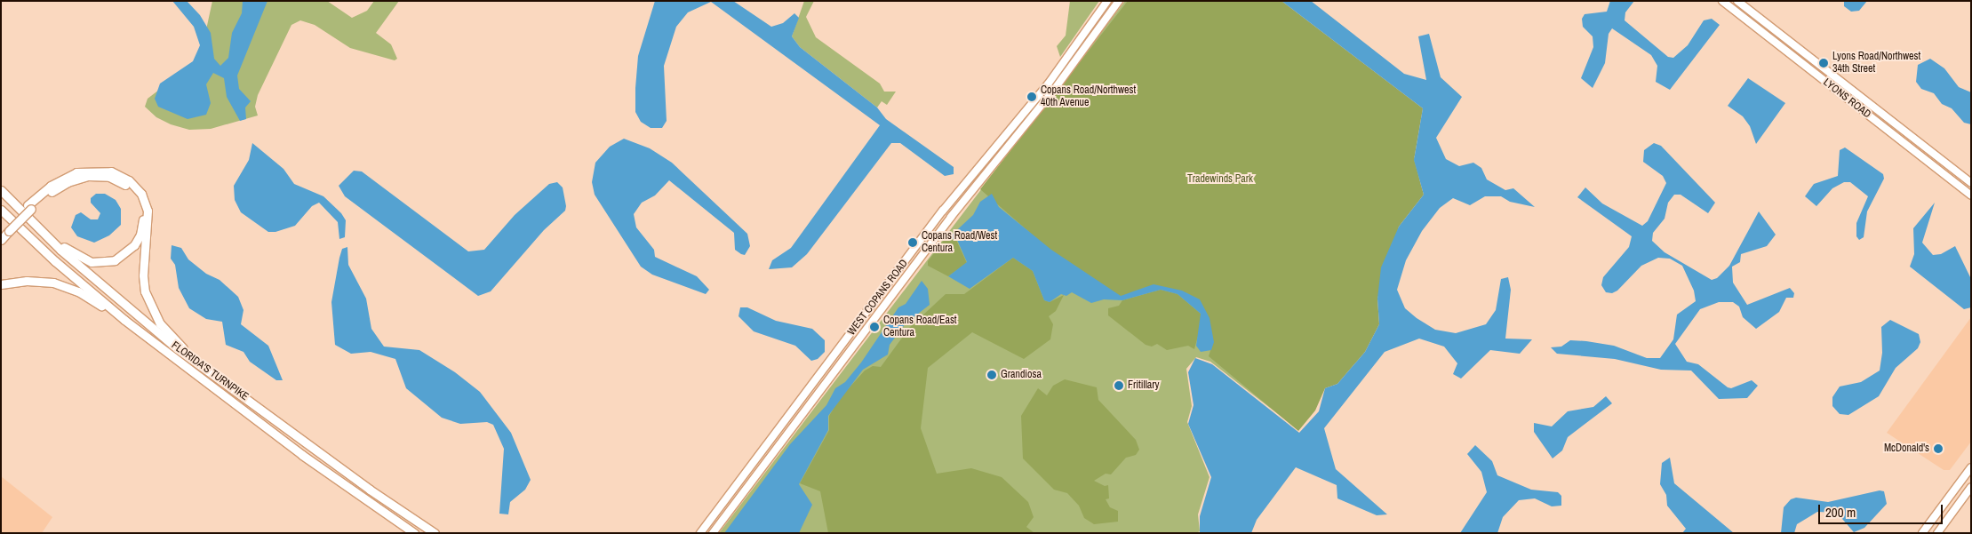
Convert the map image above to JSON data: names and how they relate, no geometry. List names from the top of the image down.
{
  "streets": {
    "highway": ["FLORIDA'S TURNPIKE"],
    "main road": ["LYONS ROAD", "WEST COPANS ROAD"]
  },
  "parks": ["Tradewinds Park"],
  "places": [
    "Lyons Road/Northwest 34th Street",
    "Copans Road/Northwest 40th Avenue",
    "Copans Road/West Centura",
    "Copans Road/East Centura",
    "Grandiosa",
    "Fritillary",
    "McDonald's"
  ],
  "scale_bar": "200 m"
}
